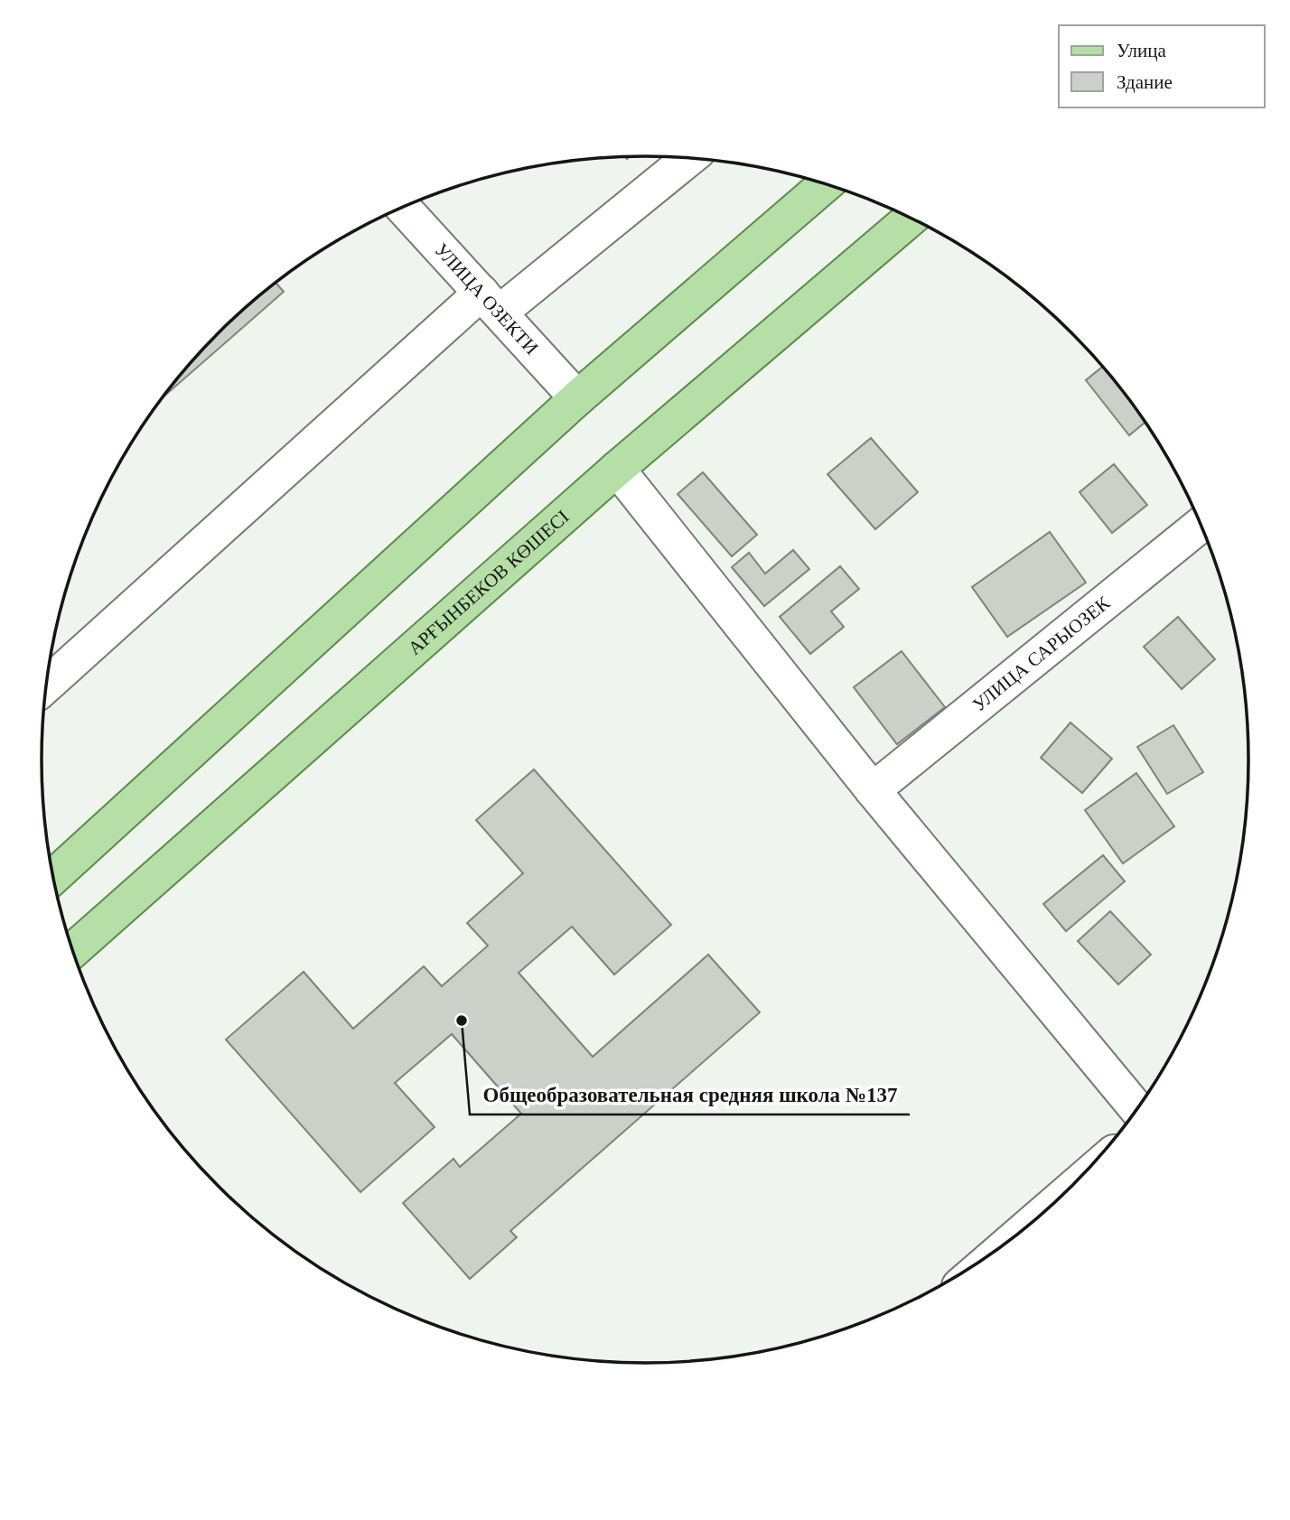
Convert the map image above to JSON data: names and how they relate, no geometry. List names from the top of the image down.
{
  "streets": {
    "main road": ["АРҒЫНБЕКОВ КӨШЕСІ"],
    "street": ["УЛИЦА ОЗЕКТИ", "УЛИЦА САРЫОЗЕК"]
  },
  "places": ["Общеобразовательная средняя школа №137"],
  "legend": ["Улица", "Здание"]
}
